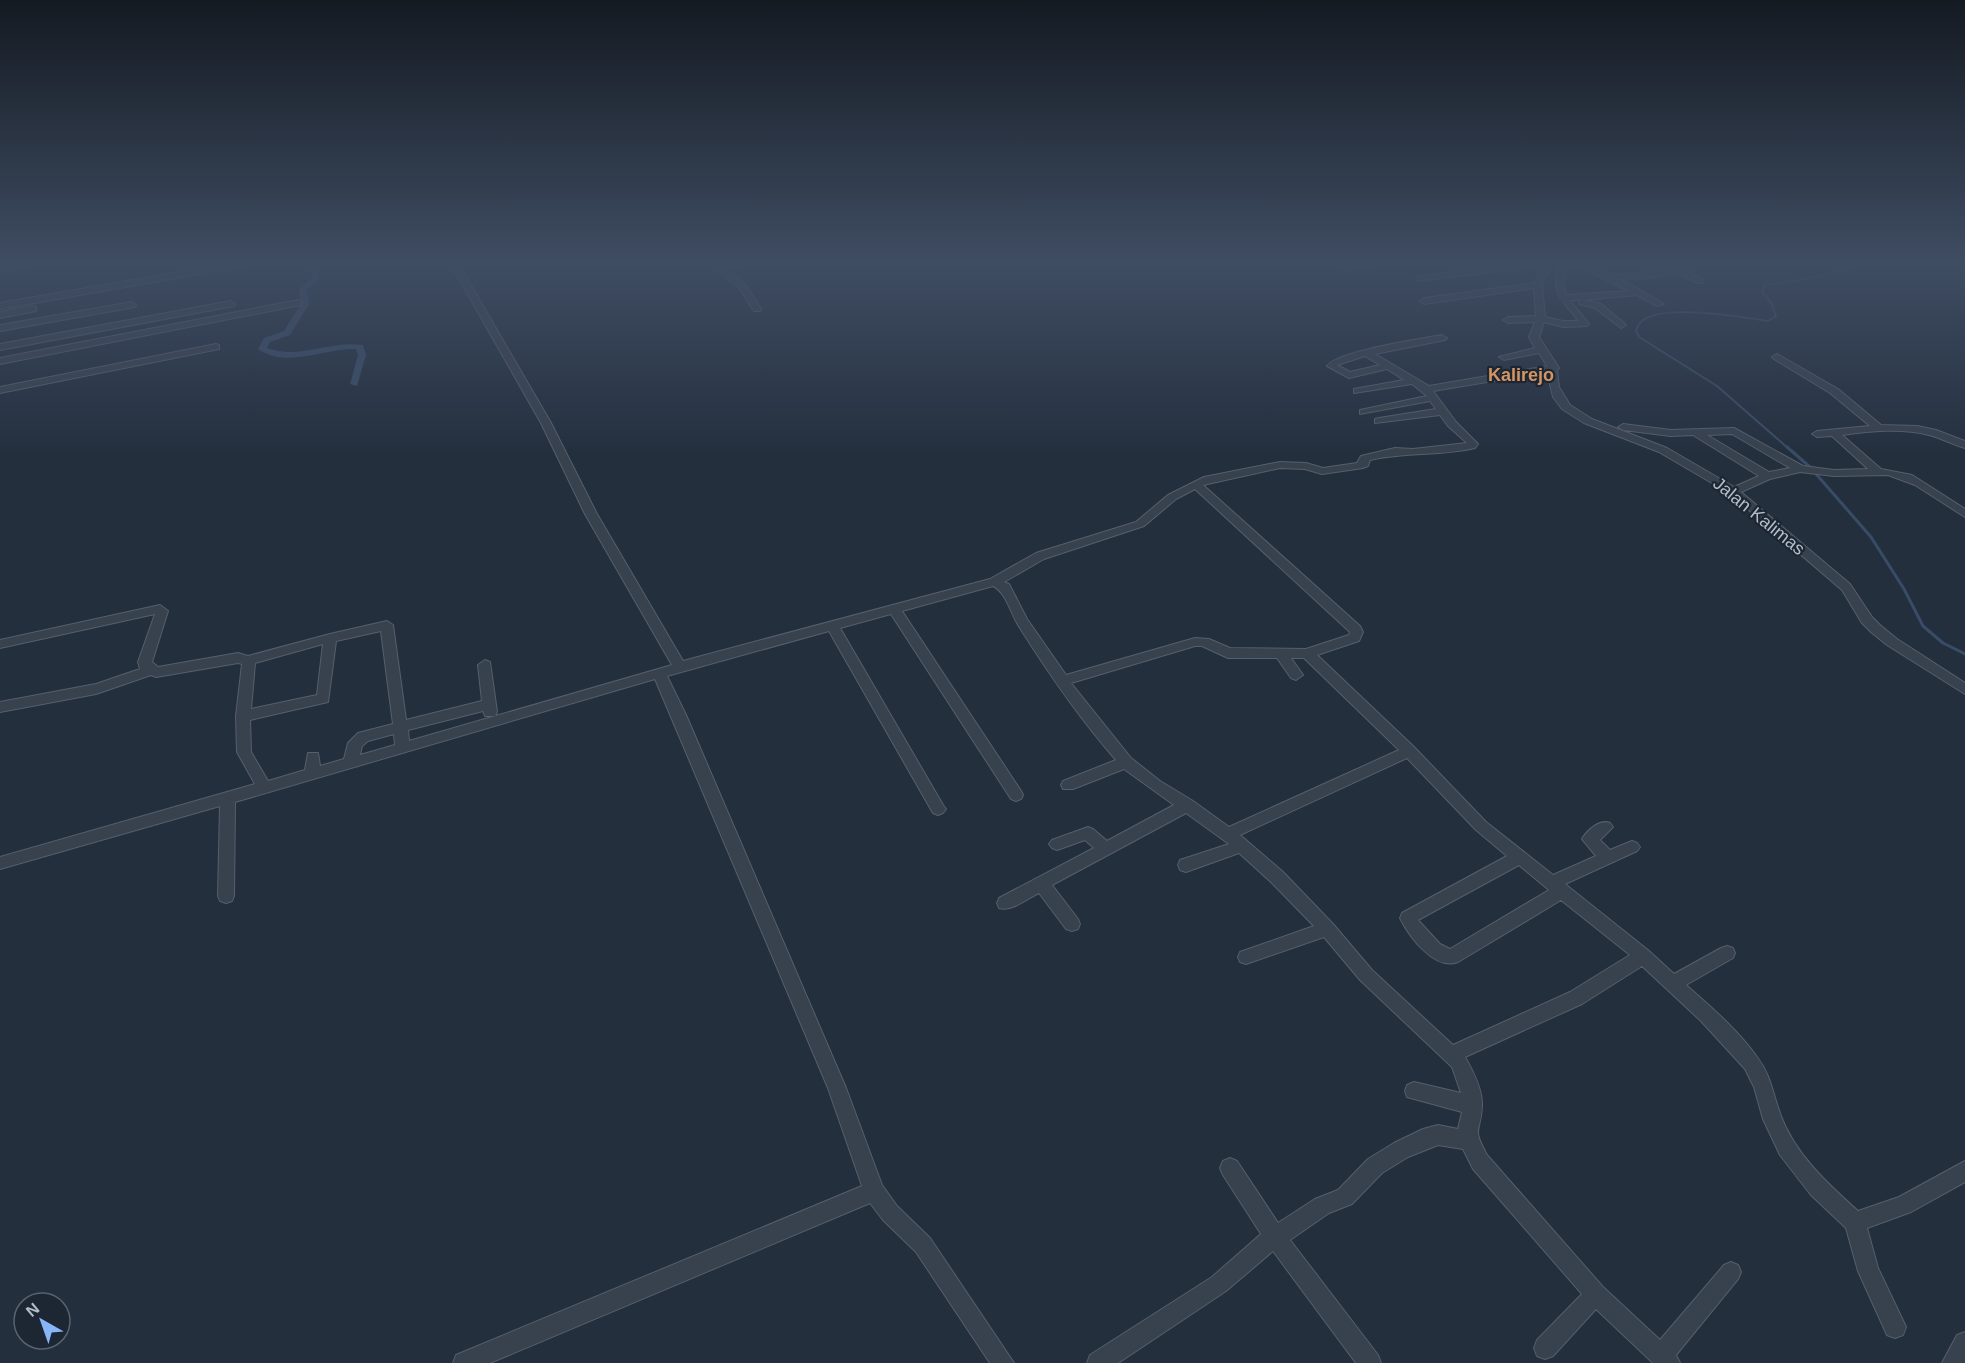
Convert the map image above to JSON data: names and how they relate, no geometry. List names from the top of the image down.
{
  "streets": {
    "street": ["Jalan Kalimas"]
  },
  "districts": ["Kalirejo"],
  "north": "top left"
}
